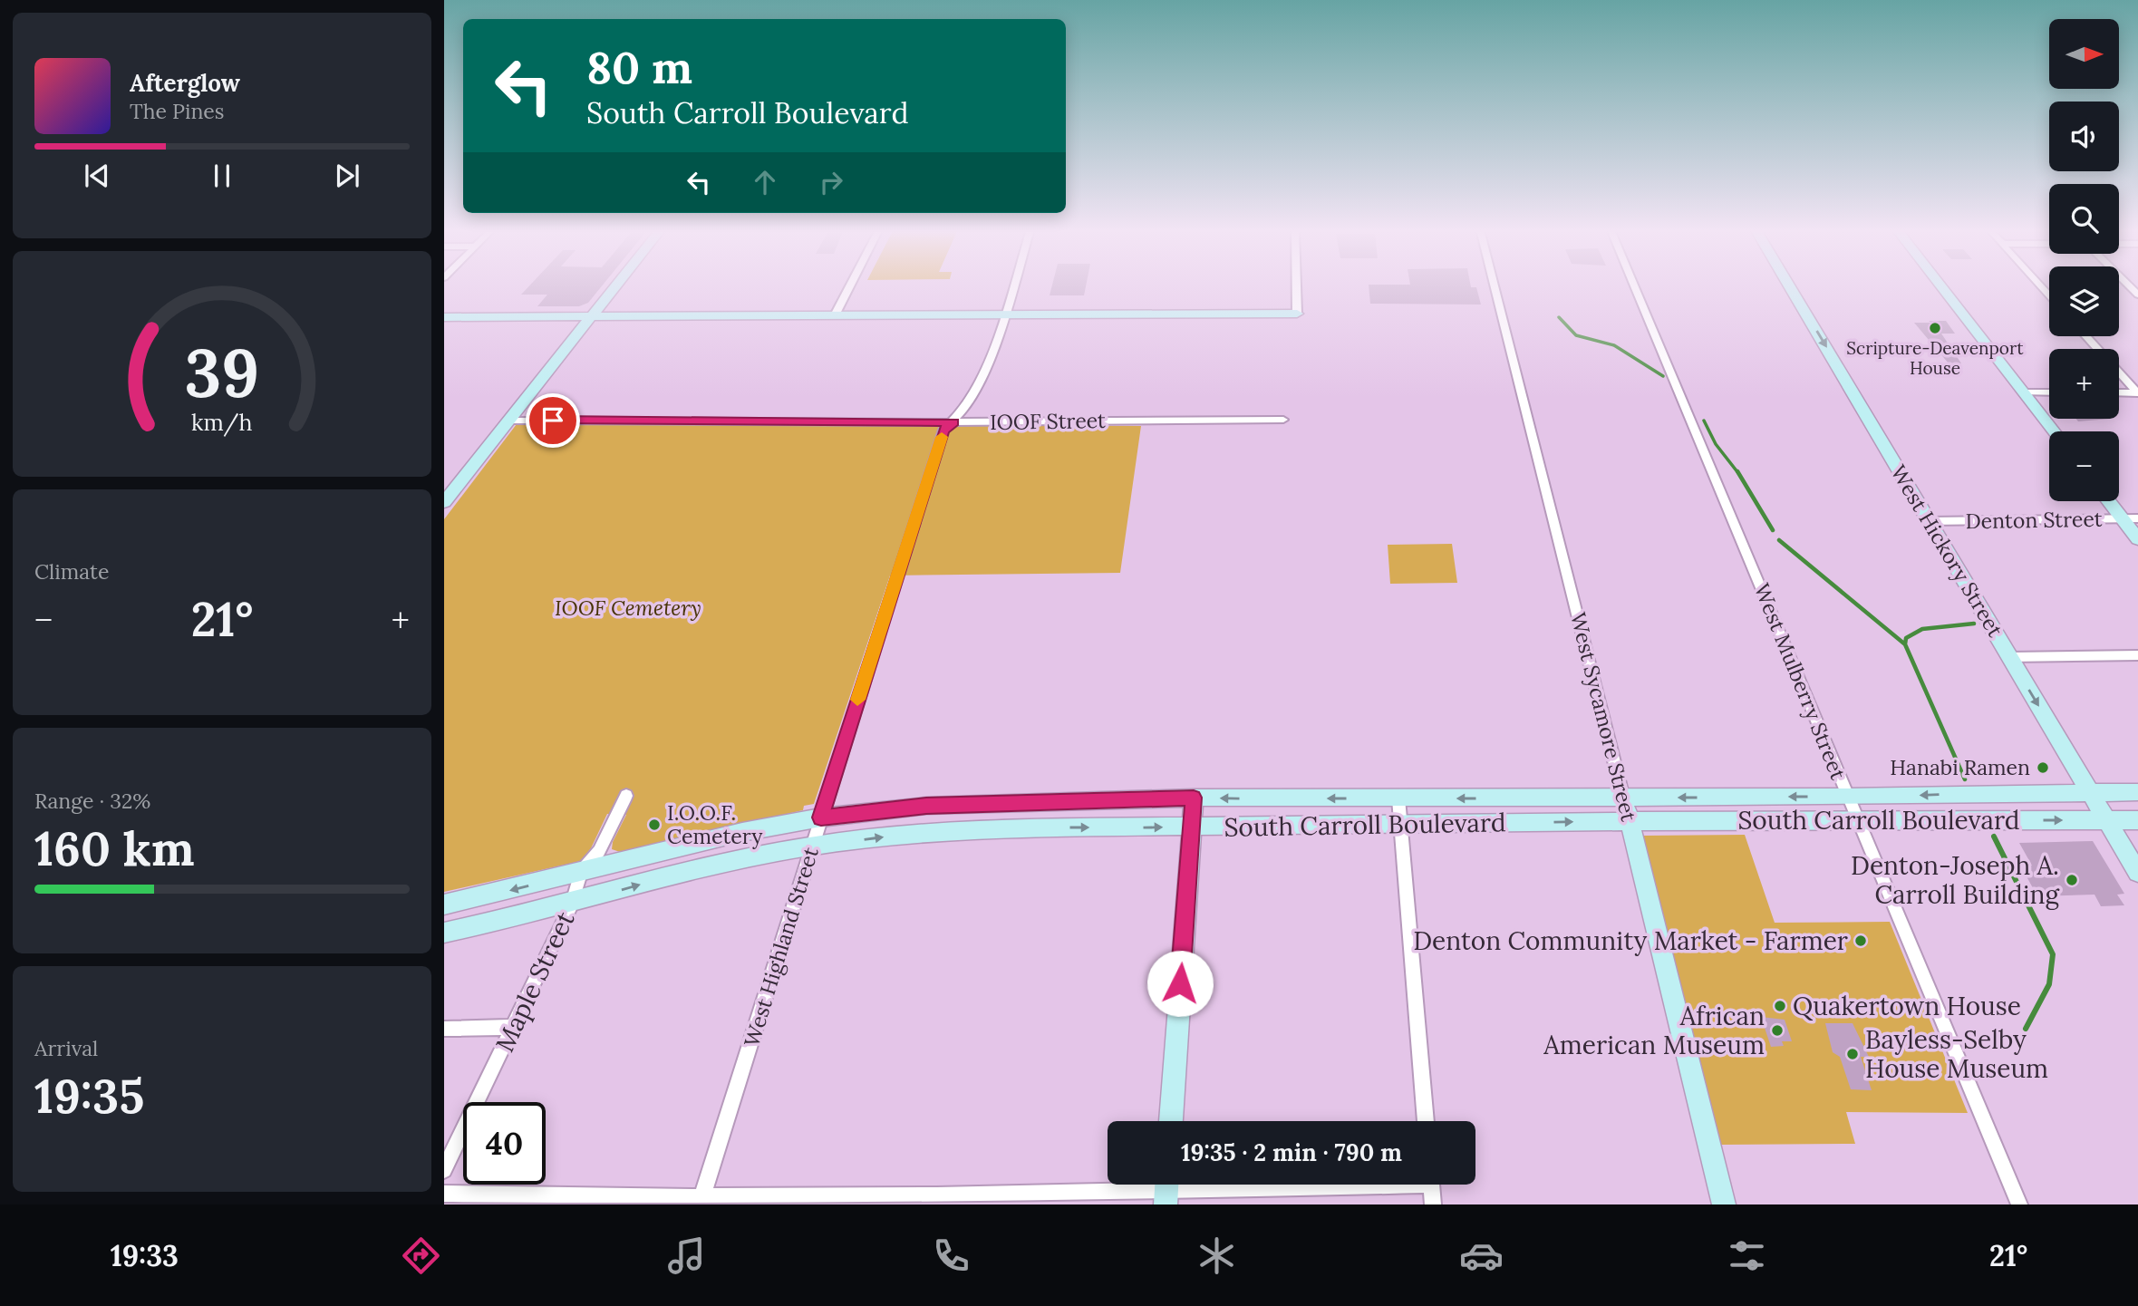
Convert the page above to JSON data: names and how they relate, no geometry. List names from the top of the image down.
{
  "streets": {
    "main road": ["West Hickory Street", "West Sycamore Street", "South Carroll Boulevard"],
    "street": [
      "IOOF Street",
      "Denton Street",
      "West Mulberry Street",
      "West Highland Street",
      "Maple Street"
    ]
  },
  "crossings": [
    ["IOOF Street", "West Highland Street"],
    ["Denton Street", "West Hickory Street"],
    ["West Hickory Street", "South Carroll Boulevard"],
    ["West Mulberry Street", "South Carroll Boulevard"],
    ["West Sycamore Street", "South Carroll Boulevard"],
    ["South Carroll Boulevard", "West Highland Street"],
    ["South Carroll Boulevard", "Maple Street"]
  ],
  "one_way": ["West Hickory Street"],
  "parks": ["IOOF Cemetery"],
  "places": [
    "Scripture-Deavenport House",
    "Hanabi Ramen",
    "I.O.O.F. Cemetery",
    "Denton-Joseph A. Carroll Building",
    "Denton Community Market - Farmer",
    "Quakertown House",
    "African American Museum",
    "Bayless-Selby House Museum"
  ],
  "north": "right",
  "page": {
    "map_buttons": ["+", "−"],
    "turn": ["80 m", "South Carroll Boulevard"],
    "song": ["Afterglow", "The Pines"],
    "tile": [
      "Climate",
      ["Range · 32%", "160 km"],
      ["Arrival", "19:35"]
    ],
    "heat": ["−", "21°", "+"],
    "limit": "40",
    "trip": "19:35 · 2 min · 790 m",
    "tabs": ["19:33", "21°"],
    "gauge": ["39", "km/h"]
  }
}
